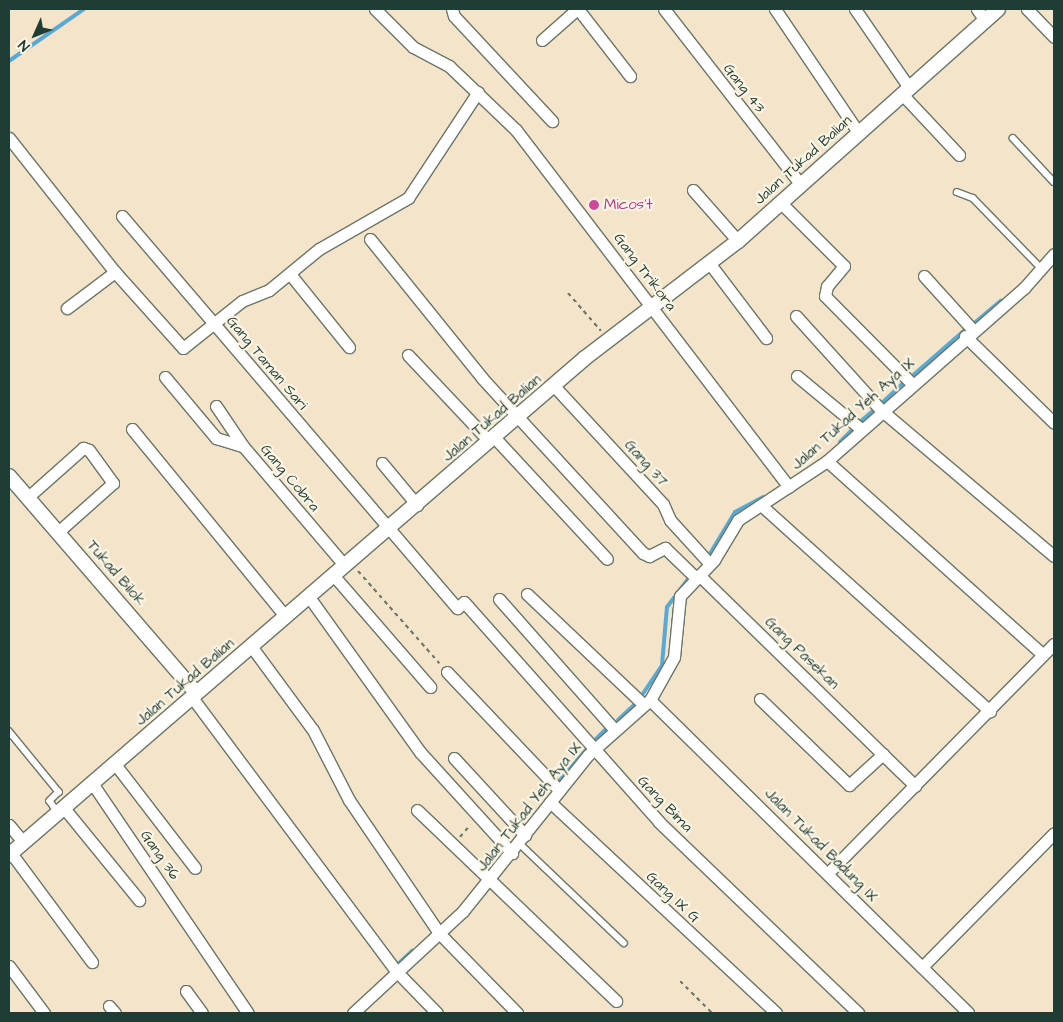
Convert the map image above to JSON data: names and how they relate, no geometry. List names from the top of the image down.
{
  "streets": {
    "street": [
      "Gang 43",
      "Jalan Tukad Balian",
      "Gang Trikora",
      "Gang Taman Sari",
      "Jalan Tukad Yeh Aya IX",
      "Gang 37",
      "Gang Cobra",
      "Tukad Bilok",
      "Gang Pasekan",
      "Gang Bima",
      "Jalan Tukad Badung IX",
      "Gang 36",
      "Gang IX G"
    ]
  },
  "crossings": [
    ["Gang 43", "Jalan Tukad Balian"],
    ["Jalan Tukad Balian", "Gang Trikora"],
    ["Jalan Tukad Balian", "Gang Taman Sari"],
    ["Jalan Tukad Balian", "Gang 37"],
    ["Jalan Tukad Balian", "Gang Cobra"],
    ["Jalan Tukad Balian", "Tukad Bilok"],
    ["Jalan Tukad Balian", "Gang Pasekan"],
    ["Jalan Tukad Balian", "Gang 36"],
    ["Gang Trikora", "Jalan Tukad Yeh Aya IX"],
    ["Gang Taman Sari", "Gang Bima"],
    ["Jalan Tukad Yeh Aya IX", "Gang 37"],
    ["Jalan Tukad Yeh Aya IX", "Gang Pasekan"],
    ["Jalan Tukad Yeh Aya IX", "Gang Bima"],
    ["Jalan Tukad Yeh Aya IX", "Jalan Tukad Badung IX"],
    ["Jalan Tukad Yeh Aya IX", "Gang IX G"]
  ],
  "places": ["Micos't"],
  "north": "bottom left"
}
